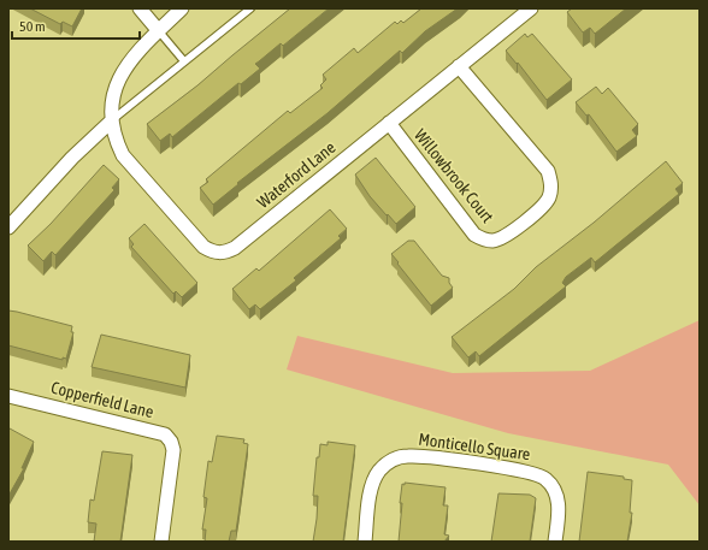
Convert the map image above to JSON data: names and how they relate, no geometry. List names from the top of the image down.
{
  "streets": {
    "street": [
      "Waterford Lane",
      "Willowbrook Court",
      "Copperfield Lane",
      "Monticello Square"
    ]
  },
  "crossings": [
    ["Waterford Lane", "Willowbrook Court"]
  ],
  "scale_bar": "50 m"
}
